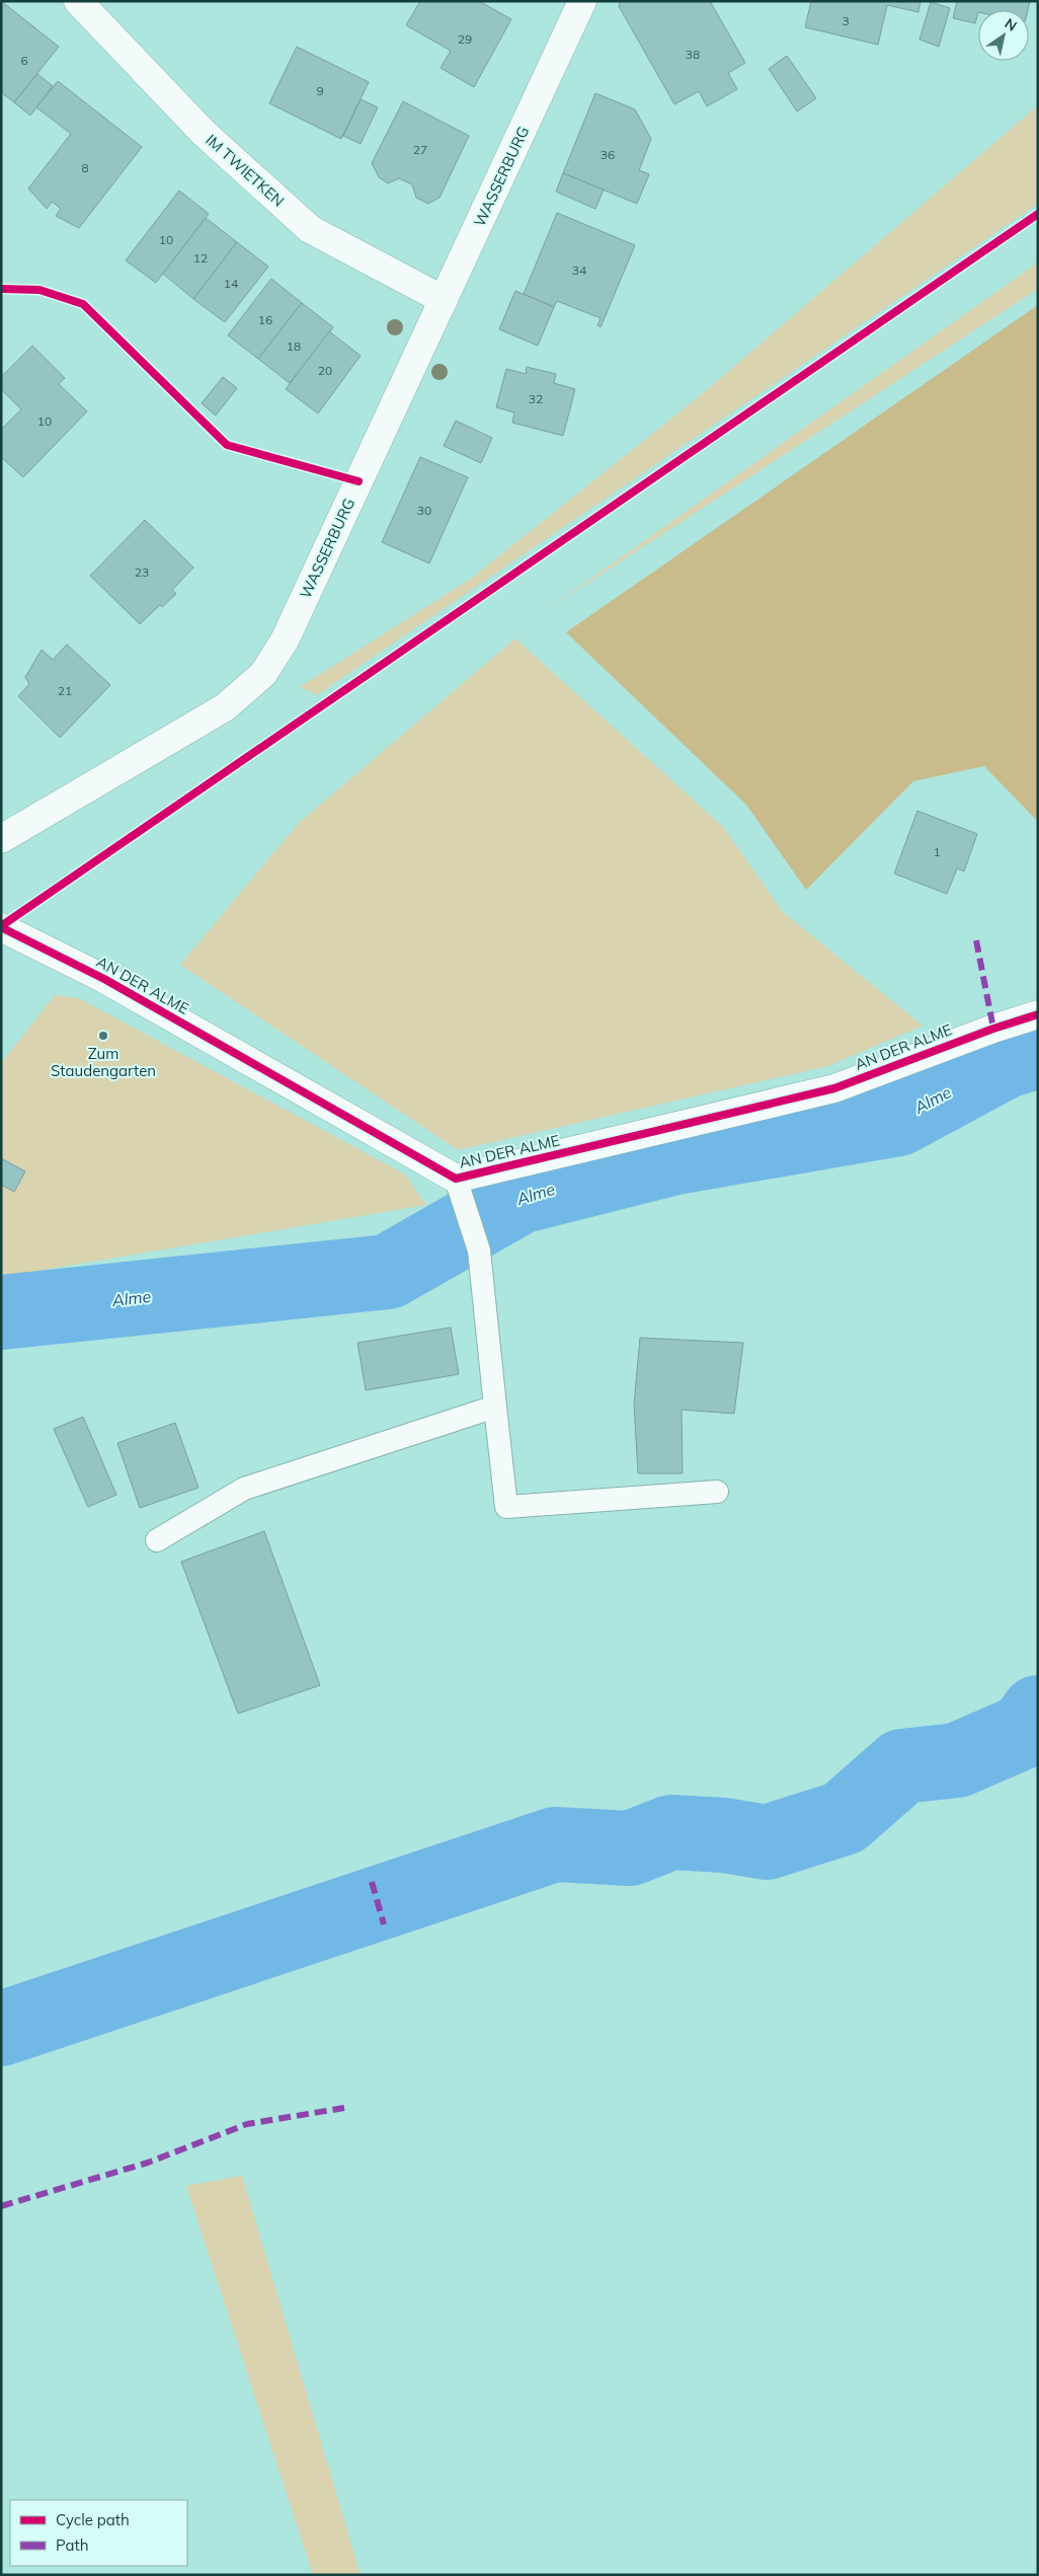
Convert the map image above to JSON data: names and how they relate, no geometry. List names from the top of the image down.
{
  "streets": {
    "street": ["IM TWIETKEN", "WASSERBURG", "AN DER ALME"]
  },
  "crossings": [
    ["IM TWIETKEN", "WASSERBURG"]
  ],
  "water": ["Alme"],
  "places": ["Zum Staudengarten"],
  "house_numbers": [
    "3",
    "29",
    "38",
    "6",
    "9",
    "27",
    "36",
    "8",
    "10",
    "12",
    "34",
    "14",
    "16",
    "18",
    "20",
    "32",
    "10",
    "30",
    "23",
    "21",
    "1"
  ],
  "legend": ["Cycle path", "Path"],
  "north": "top right"
}
